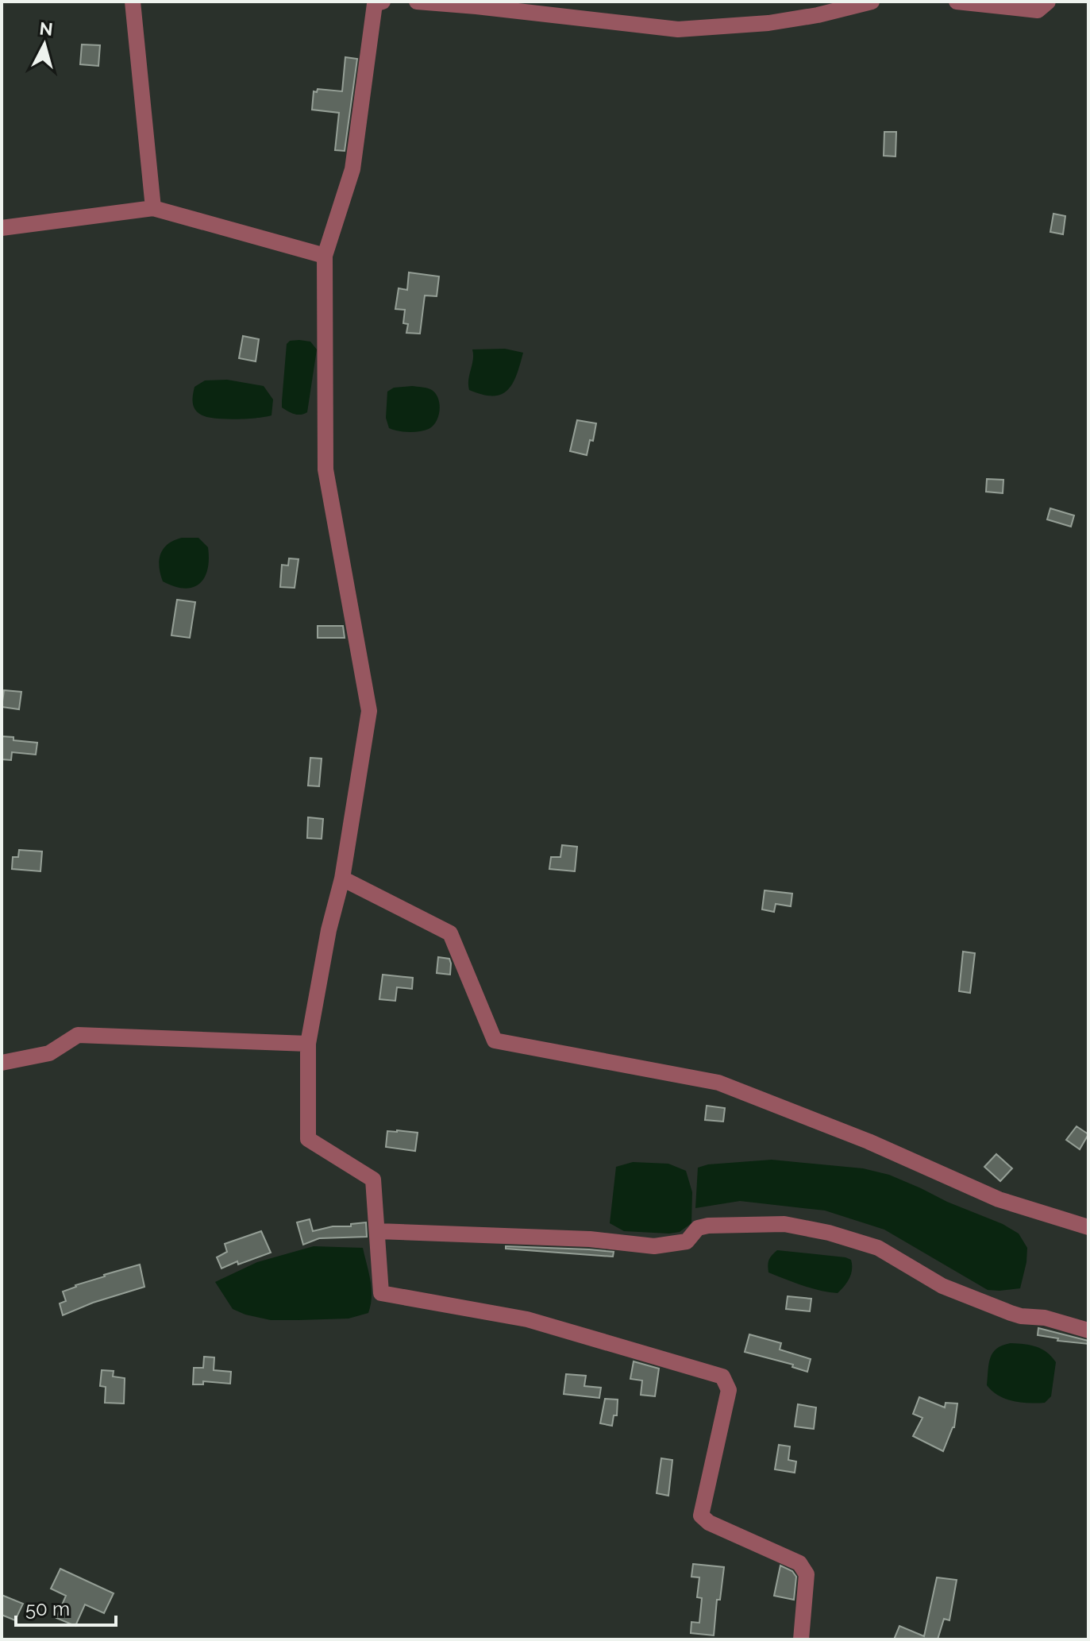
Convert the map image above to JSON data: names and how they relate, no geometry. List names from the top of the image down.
{
  "scale_bar": "50 m",
  "north": "top"
}
